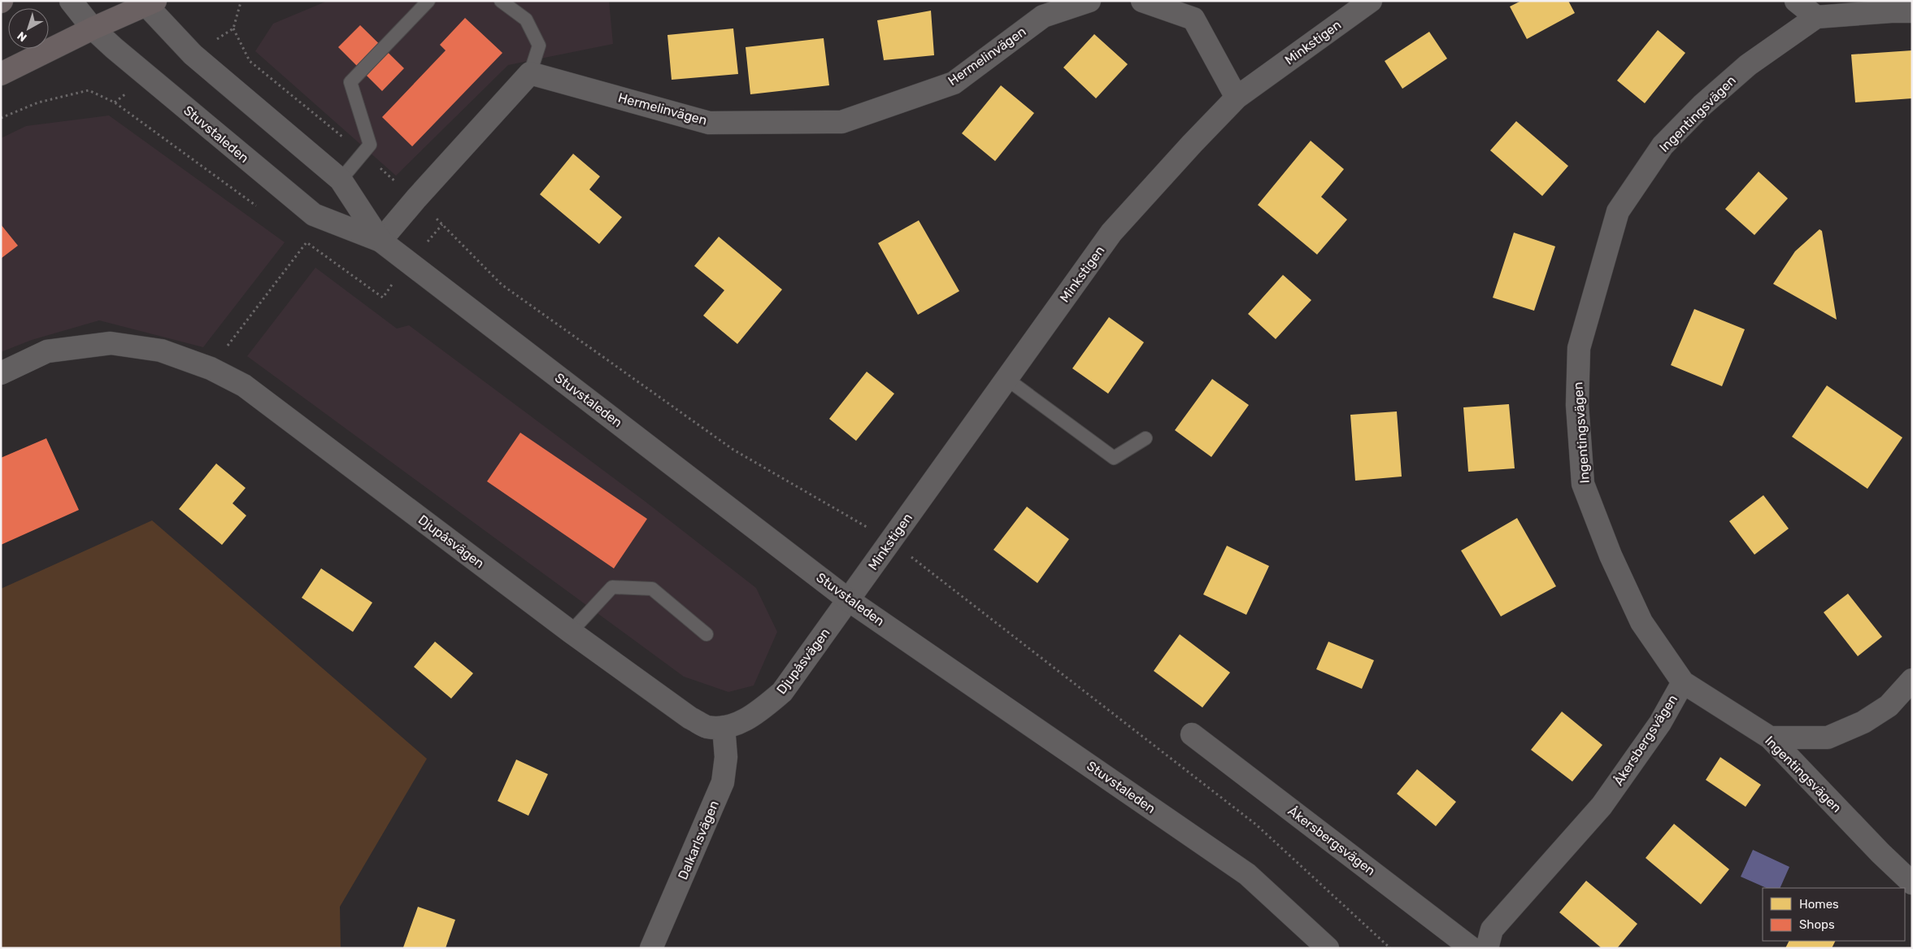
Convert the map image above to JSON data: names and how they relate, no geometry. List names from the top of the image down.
{
  "streets": {
    "street": [
      "Minkstigen",
      "Hermelinvägen",
      "Ingentingsvägen",
      "Stuvstaleden",
      "Djupåsvägen",
      "Åkersbergsvägen",
      "Dalkarlsvägen"
    ]
  },
  "crossings": [
    ["Minkstigen", "Stuvstaleden"],
    ["Minkstigen", "Djupåsvägen"],
    ["Ingentingsvägen", "Åkersbergsvägen"],
    ["Stuvstaleden", "Djupåsvägen"],
    ["Djupåsvägen", "Dalkarlsvägen"]
  ],
  "legend": ["Homes", "Shops"],
  "north": "bottom left"
}
